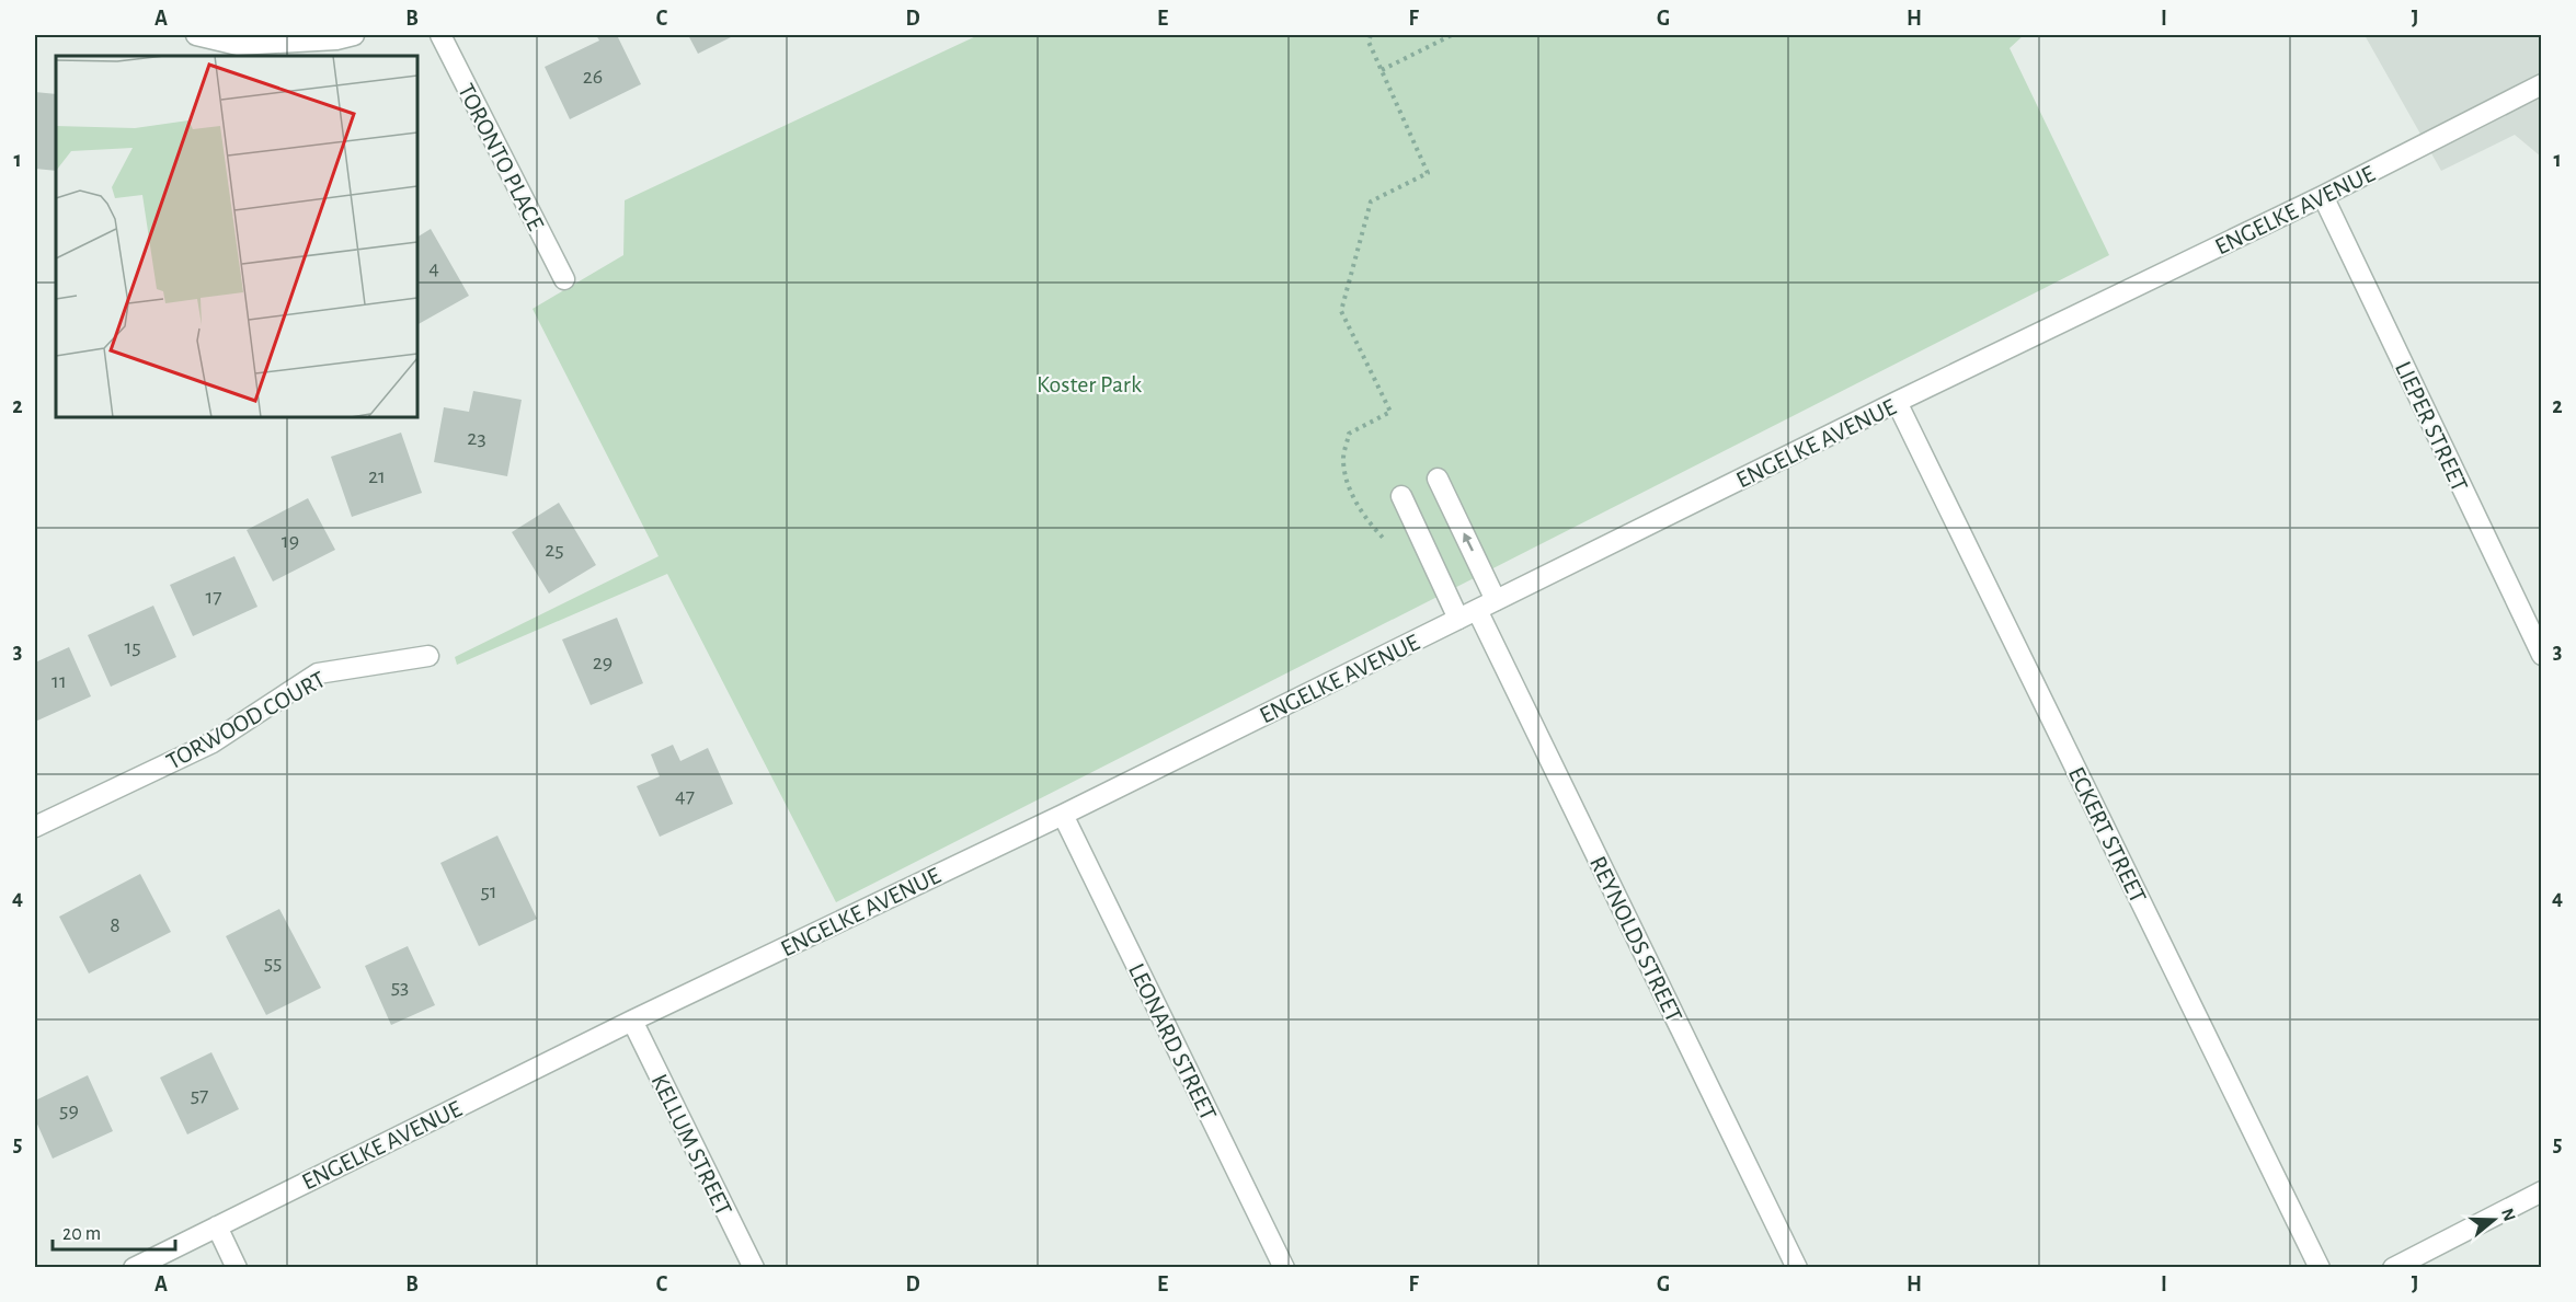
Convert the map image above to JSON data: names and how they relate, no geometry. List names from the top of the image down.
{
  "streets": {
    "street": [
      "TORONTO PLACE",
      "ENGELKE AVENUE",
      "LIEPER STREET",
      "TORWOOD COURT",
      "ECKERT STREET",
      "REYNOLDS STREET",
      "LEONARD STREET",
      "KELLUM STREET"
    ]
  },
  "crossings": [
    ["ENGELKE AVENUE", "LIEPER STREET"],
    ["ENGELKE AVENUE", "ECKERT STREET"],
    ["ENGELKE AVENUE", "REYNOLDS STREET"],
    ["ENGELKE AVENUE", "LEONARD STREET"],
    ["ENGELKE AVENUE", "KELLUM STREET"]
  ],
  "parks": ["Koster Park"],
  "house_numbers": [
    "26",
    "4",
    "23",
    "21",
    "19",
    "25",
    "17",
    "15",
    "29",
    "11",
    "47",
    "51",
    "8",
    "55",
    "53",
    "57",
    "59"
  ],
  "scale_bar": "20 m",
  "north": "right",
  "grid": {
    "columns": [
      "A",
      "B",
      "C",
      "D",
      "E",
      "F",
      "G",
      "H",
      "I",
      "J"
    ],
    "rows": [
      "1",
      "2",
      "3",
      "4",
      "5"
    ]
  }
}
